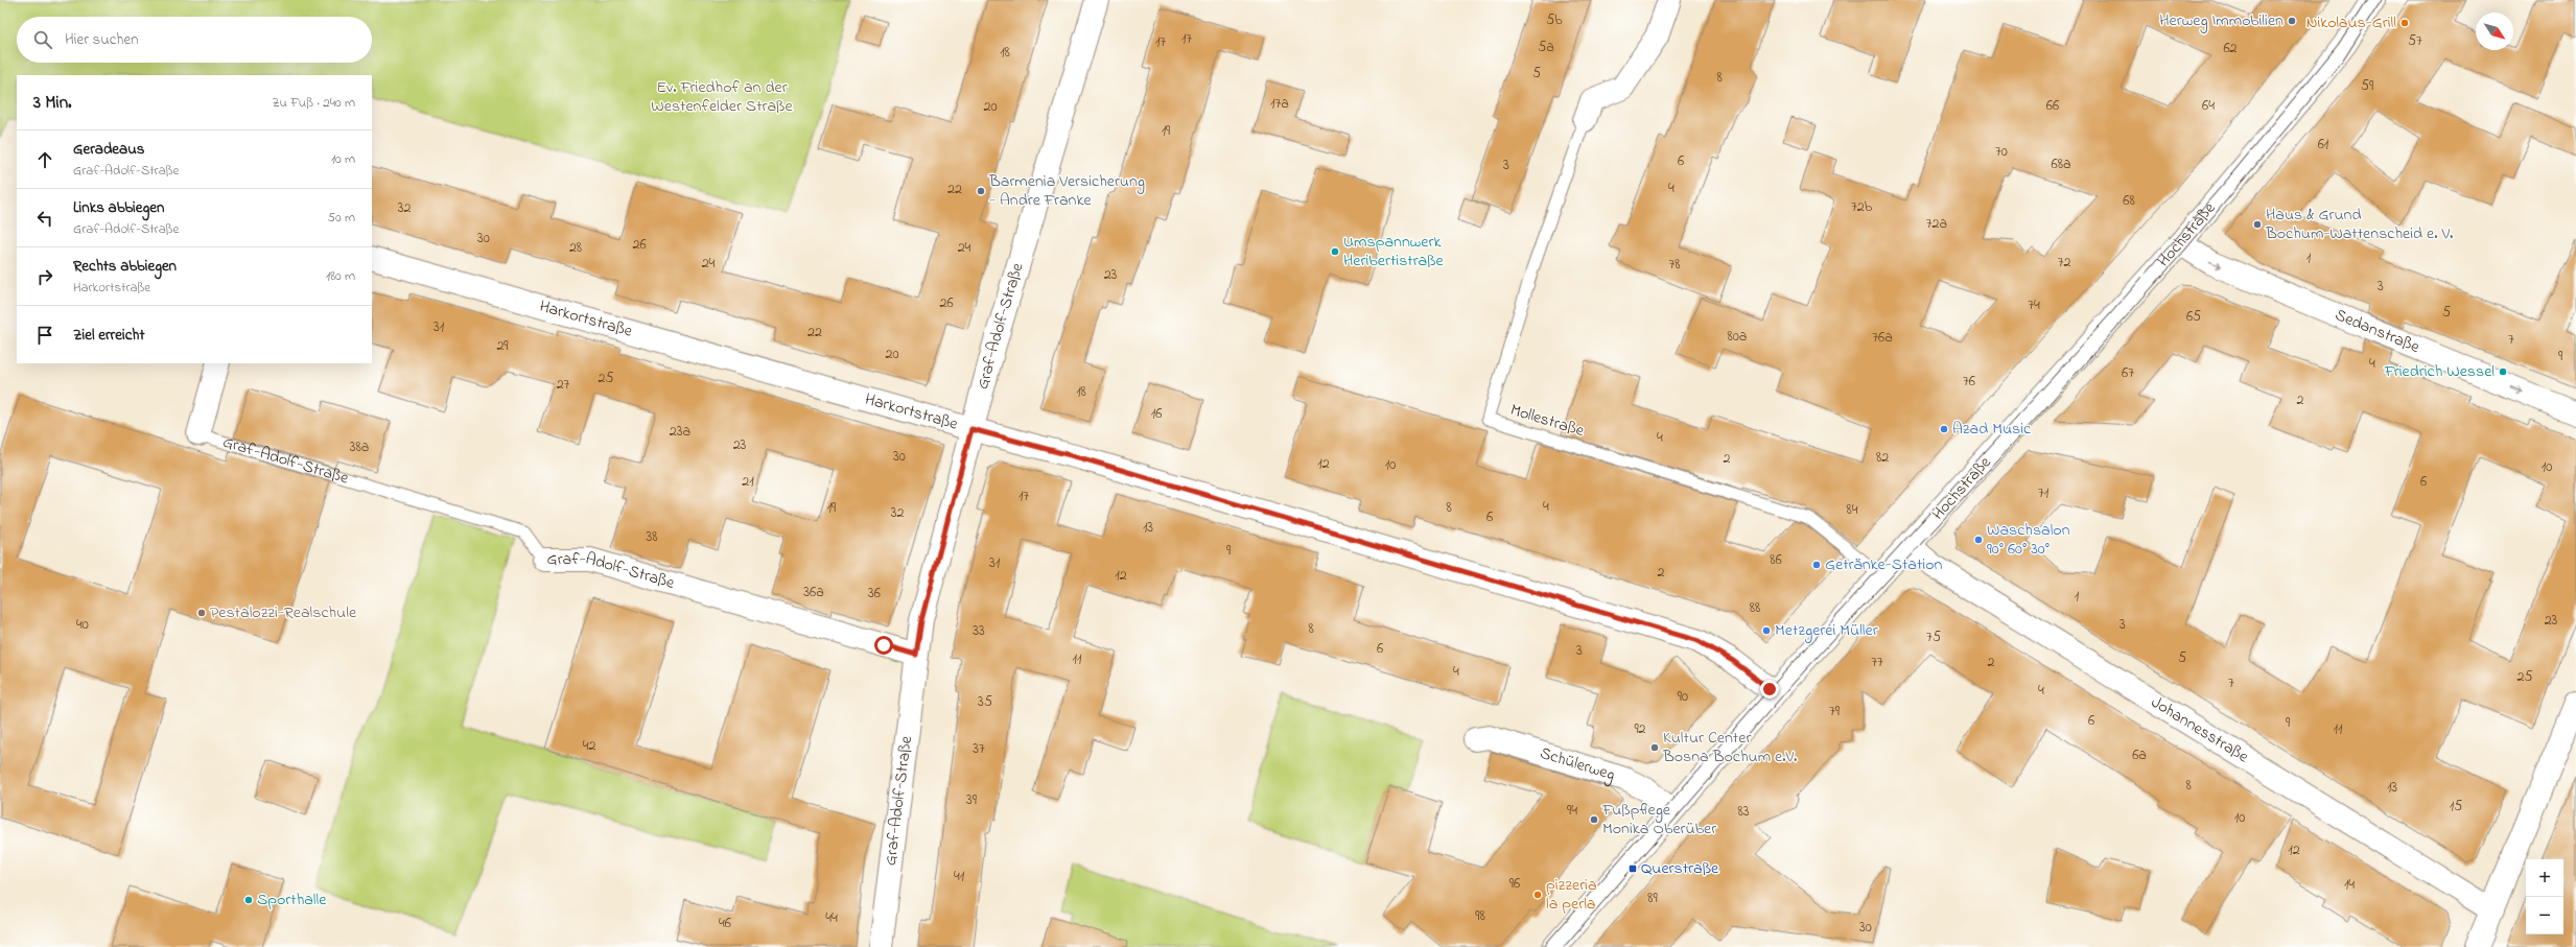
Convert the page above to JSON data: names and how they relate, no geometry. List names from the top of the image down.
{
  "streets": {
    "street": [
      "Hochstraße",
      "Harkortstraße",
      "Graf-Adolf-Straße",
      "Sedanstraße",
      "Johannesstraße",
      "Schülerweg"
    ],
    "lane": ["Mollestraße"]
  },
  "crossings": [
    ["Hochstraße", "Harkortstraße"],
    ["Hochstraße", "Sedanstraße"],
    ["Hochstraße", "Mollestraße"],
    ["Hochstraße", "Johannesstraße"],
    ["Hochstraße", "Schülerweg"],
    ["Harkortstraße", "Graf-Adolf-Straße"]
  ],
  "one_way": ["Sedanstraße"],
  "parks": ["Ev. Friedhof an der Westenfelder Straße"],
  "places": {
    "other": [
      "Herweg Immobilien",
      "Nikolaus-Grill",
      "Barmenia Versicherung - Andre Franke",
      "Haus & Grund Bochum-Wattenscheid e. V.",
      "Umspannwerk Heribertistraße",
      "Friedrich Wessel",
      "Azad Music",
      "Waschsalon 90° 60° 30°",
      "Getränke-Station",
      "Pestalozzi-Realschule",
      "Metzgerei Müller",
      "Kultur Center Bosna Bochum e.V.",
      "Fußpflege Monika Oberüber",
      "pizzeria la perla",
      "Sporthalle"
    ],
    "transit": ["Querstraße"]
  },
  "house_numbers": [
    "5b",
    "17",
    "57",
    "17",
    "5a",
    "62",
    "18",
    "5",
    "8",
    "59",
    "17a",
    "66",
    "64",
    "20",
    "19",
    "61",
    "70",
    "6",
    "68a",
    "3",
    "4",
    "22",
    "68",
    "72b",
    "32",
    "72a",
    "30",
    "26",
    "28",
    "24",
    "1",
    "72",
    "24",
    "78",
    "23",
    "3",
    "26",
    "74",
    "5",
    "65",
    "31",
    "22",
    "80a",
    "76a",
    "7",
    "29",
    "20",
    "9",
    "4",
    "67",
    "25",
    "76",
    "27",
    "18",
    "2",
    "16",
    "23a",
    "4",
    "23",
    "38a",
    "30",
    "82",
    "2",
    "12",
    "10",
    "10",
    "21",
    "6",
    "71",
    "17",
    "4",
    "19",
    "8",
    "84",
    "32",
    "6",
    "13",
    "38",
    "9",
    "86",
    "31",
    "2",
    "12",
    "36a",
    "36",
    "1",
    "88",
    "23",
    "40",
    "3",
    "8",
    "33",
    "75",
    "6",
    "3",
    "5",
    "11",
    "77",
    "2",
    "4",
    "25",
    "7",
    "4",
    "90",
    "35",
    "79",
    "6",
    "9",
    "92",
    "11",
    "42",
    "37",
    "6a",
    "8",
    "13",
    "39",
    "15",
    "94",
    "83",
    "10",
    "12",
    "41",
    "96",
    "14",
    "89",
    "98",
    "44",
    "46",
    "30"
  ],
  "north": "bottom right",
  "page": {
    "search": "Hier suchen",
    "heading": ["3 Min.", "Zu Fuß · 240 m"],
    "list": [
      ["Geradeaus", "Graf-Adolf-Straße", "10 m"],
      ["Links abbiegen", "Graf-Adolf-Straße", "50 m"],
      ["Rechts abbiegen", "Harkortstraße", "180 m"],
      "Ziel erreicht"
    ],
    "map_buttons": ["+", "−"]
  }
}
